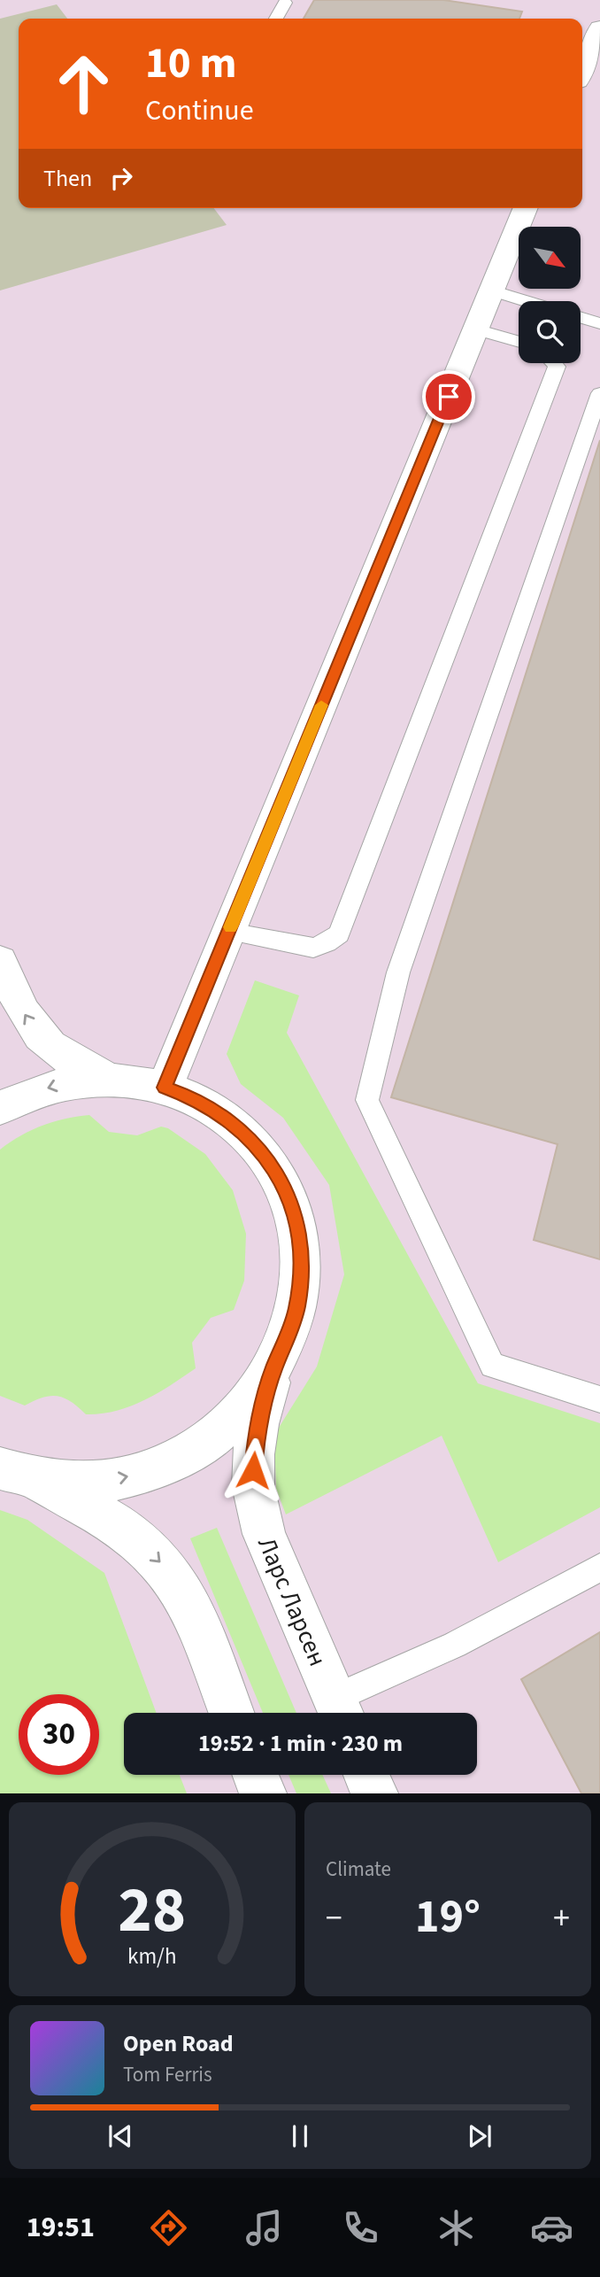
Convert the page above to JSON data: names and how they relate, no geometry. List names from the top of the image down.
{
  "streets": {
    "street": ["Ларс Ларсен"]
  },
  "north": "bottom right",
  "page": {
    "turn": ["10 m", "Continue"],
    "then": "Then",
    "limit": "30",
    "trip": "19:52 · 1 min · 230 m",
    "tile": "Climate",
    "heat": ["−", "19°", "+"],
    "song": ["Open Road", "Tom Ferris"],
    "tabs": "19:51",
    "gauge": ["28", "km/h"]
  }
}
